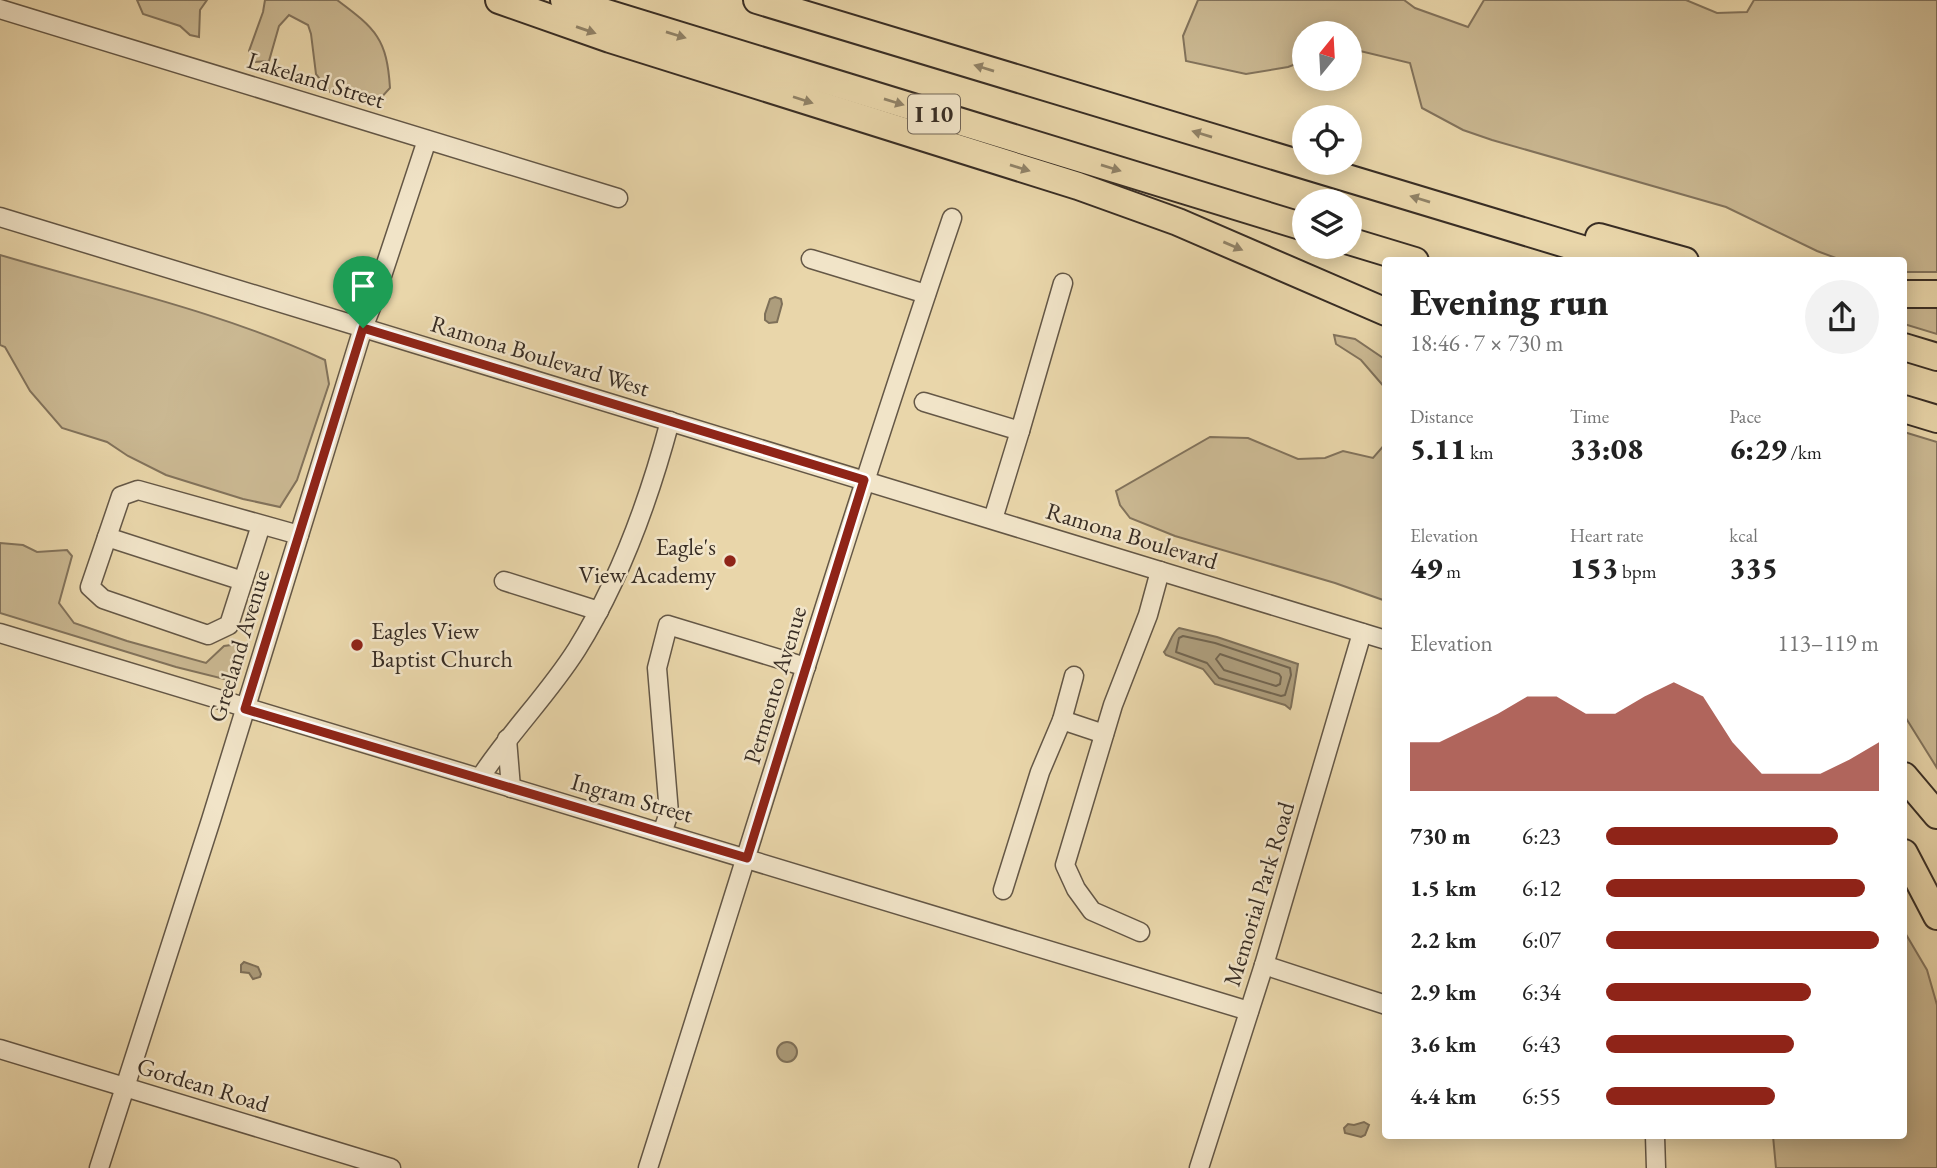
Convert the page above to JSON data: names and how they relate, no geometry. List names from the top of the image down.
{
  "streets": {
    "highway": ["I 10"],
    "street": [
      "Lakeland Street",
      "Ramona Boulevard West",
      "Ramona Boulevard",
      "Greeland Avenue",
      "Permento Avenue",
      "Ingram Street",
      "Memorial Park Road",
      "Gordean Road"
    ]
  },
  "crossings": [
    ["Lakeland Street", "Greeland Avenue"],
    ["Ramona Boulevard West", "Ramona Boulevard"],
    ["Ramona Boulevard West", "Greeland Avenue"],
    ["Ramona Boulevard West", "Permento Avenue"],
    ["Ramona Boulevard", "Permento Avenue"],
    ["Ramona Boulevard", "Memorial Park Road"],
    ["Greeland Avenue", "Ingram Street"],
    ["Greeland Avenue", "Gordean Road"],
    ["Permento Avenue", "Ingram Street"],
    ["Ingram Street", "Memorial Park Road"]
  ],
  "places": ["Eagle's View Academy", "Eagles View Baptist Church"],
  "north": "top",
  "page": {
    "heading": ["Evening run", "18:46 · 7 × 730 m"],
    "stats": [
      ["Distance", "5.11 km"],
      ["Time", "33:08"],
      ["Pace", "6:29 /km"],
      ["Elevation", "49 m"],
      ["Heart rate", "153 bpm"],
      ["kcal", "335"]
    ],
    "chart": ["Elevation", "113–119 m"],
    "list": [
      {
        "name": "730 m",
        "note": "6:23"
      },
      {
        "name": "1.5 km",
        "note": "6:12"
      },
      {
        "name": "2.2 km",
        "note": "6:07"
      },
      {
        "name": "2.9 km",
        "note": "6:34"
      },
      {
        "name": "3.6 km",
        "note": "6:43"
      },
      {
        "name": "4.4 km",
        "note": "6:55"
      }
    ]
  }
}
